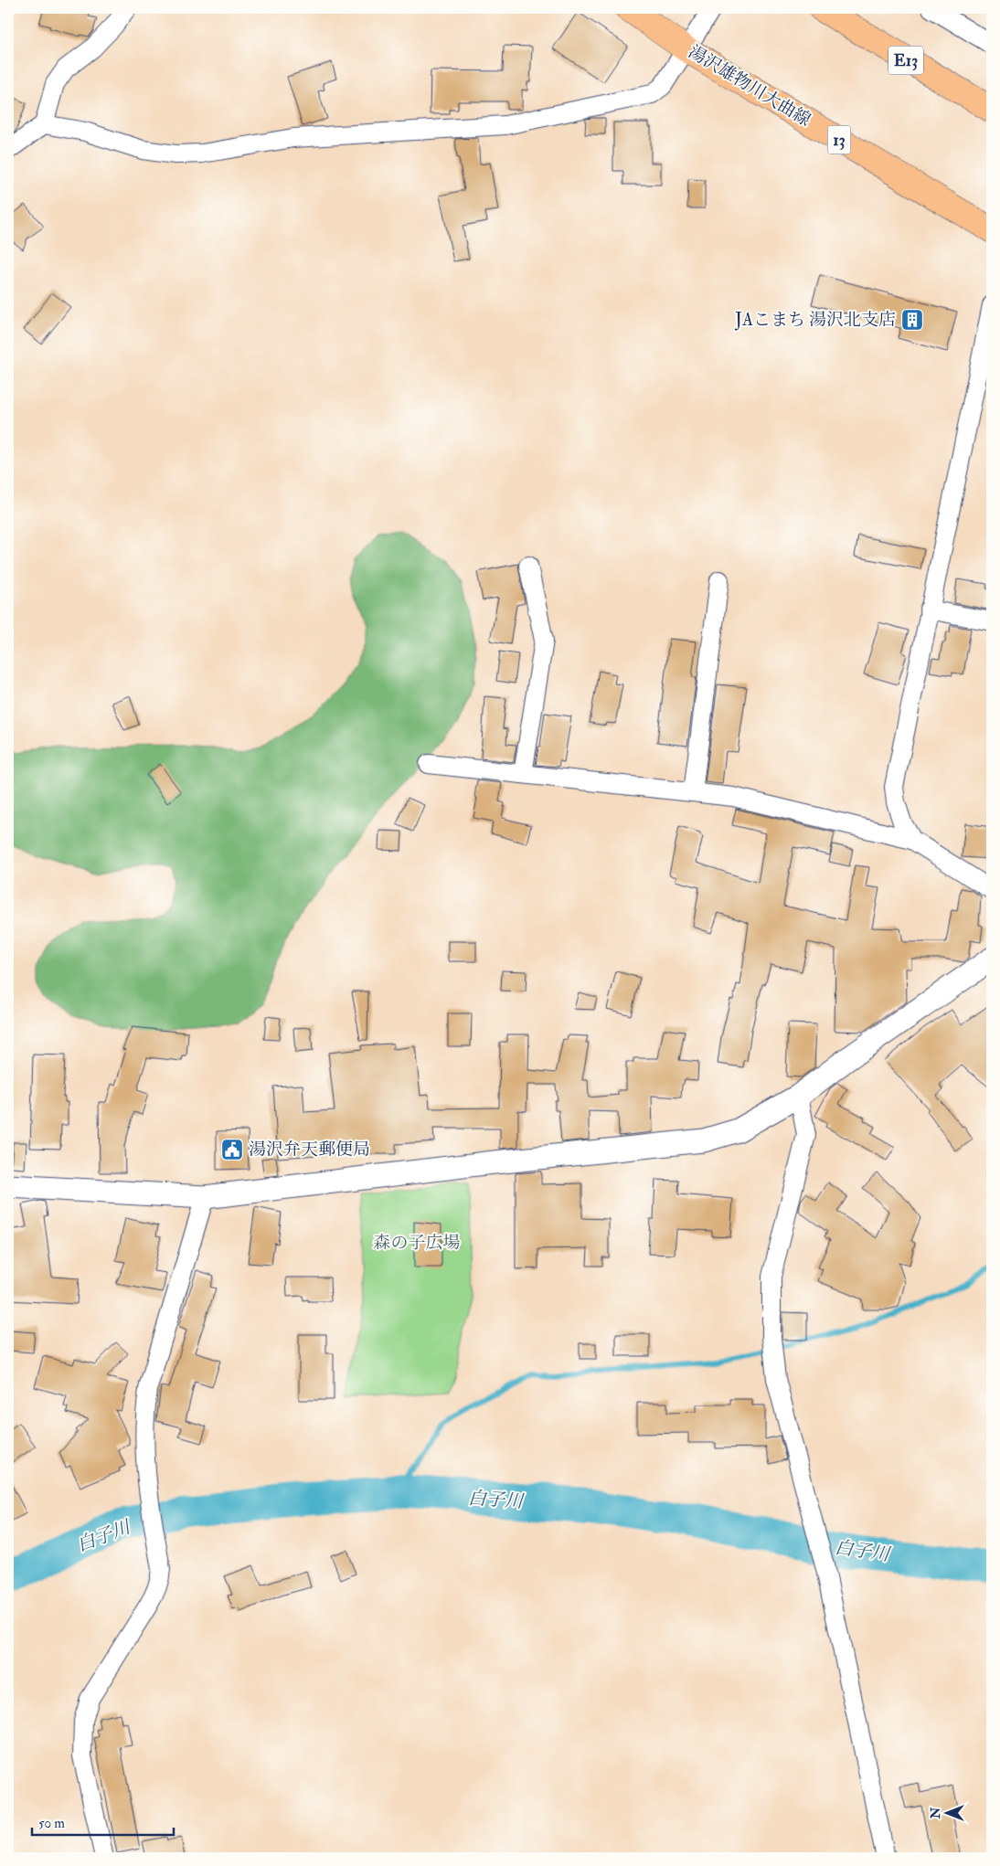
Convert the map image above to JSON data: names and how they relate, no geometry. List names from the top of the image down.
{
  "streets": {
    "main road": ["E13", "湯沢雄物川大曲線", "13"]
  },
  "water": ["白子川"],
  "parks": ["森の子広場"],
  "places": {
    "building": ["JAこまち 湯沢北支店"],
    "public building": ["湯沢弁天郵便局"]
  },
  "scale_bar": "50 m",
  "north": "left"
}
